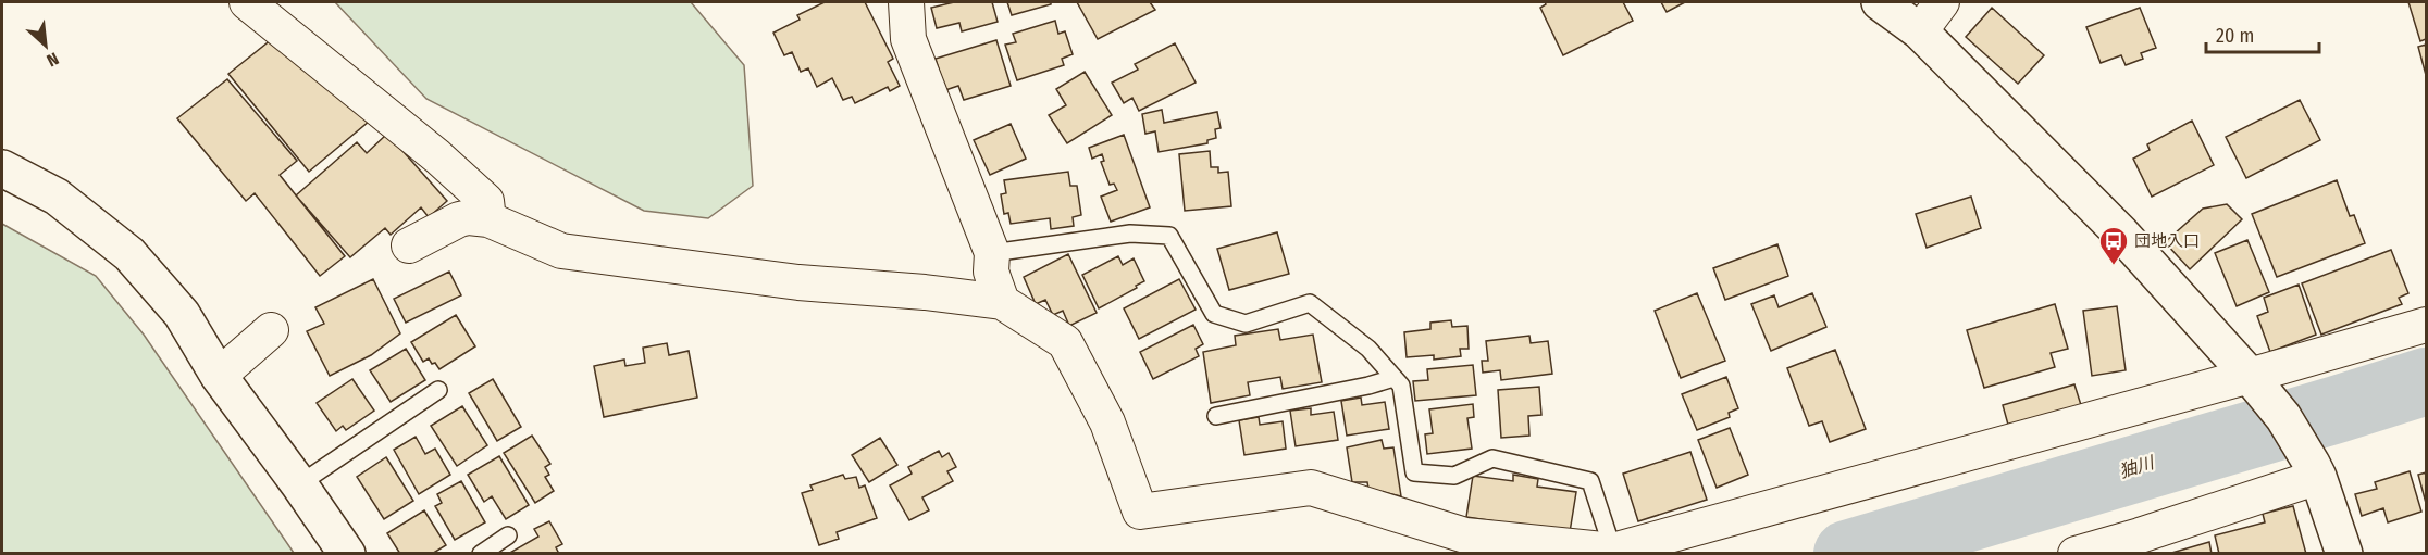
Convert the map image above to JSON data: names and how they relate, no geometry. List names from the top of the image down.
{
  "water": ["㹨川"],
  "places": {
    "bus stop": ["団地入口"]
  },
  "scale_bar": "20 m",
  "north": "bottom right"
}
